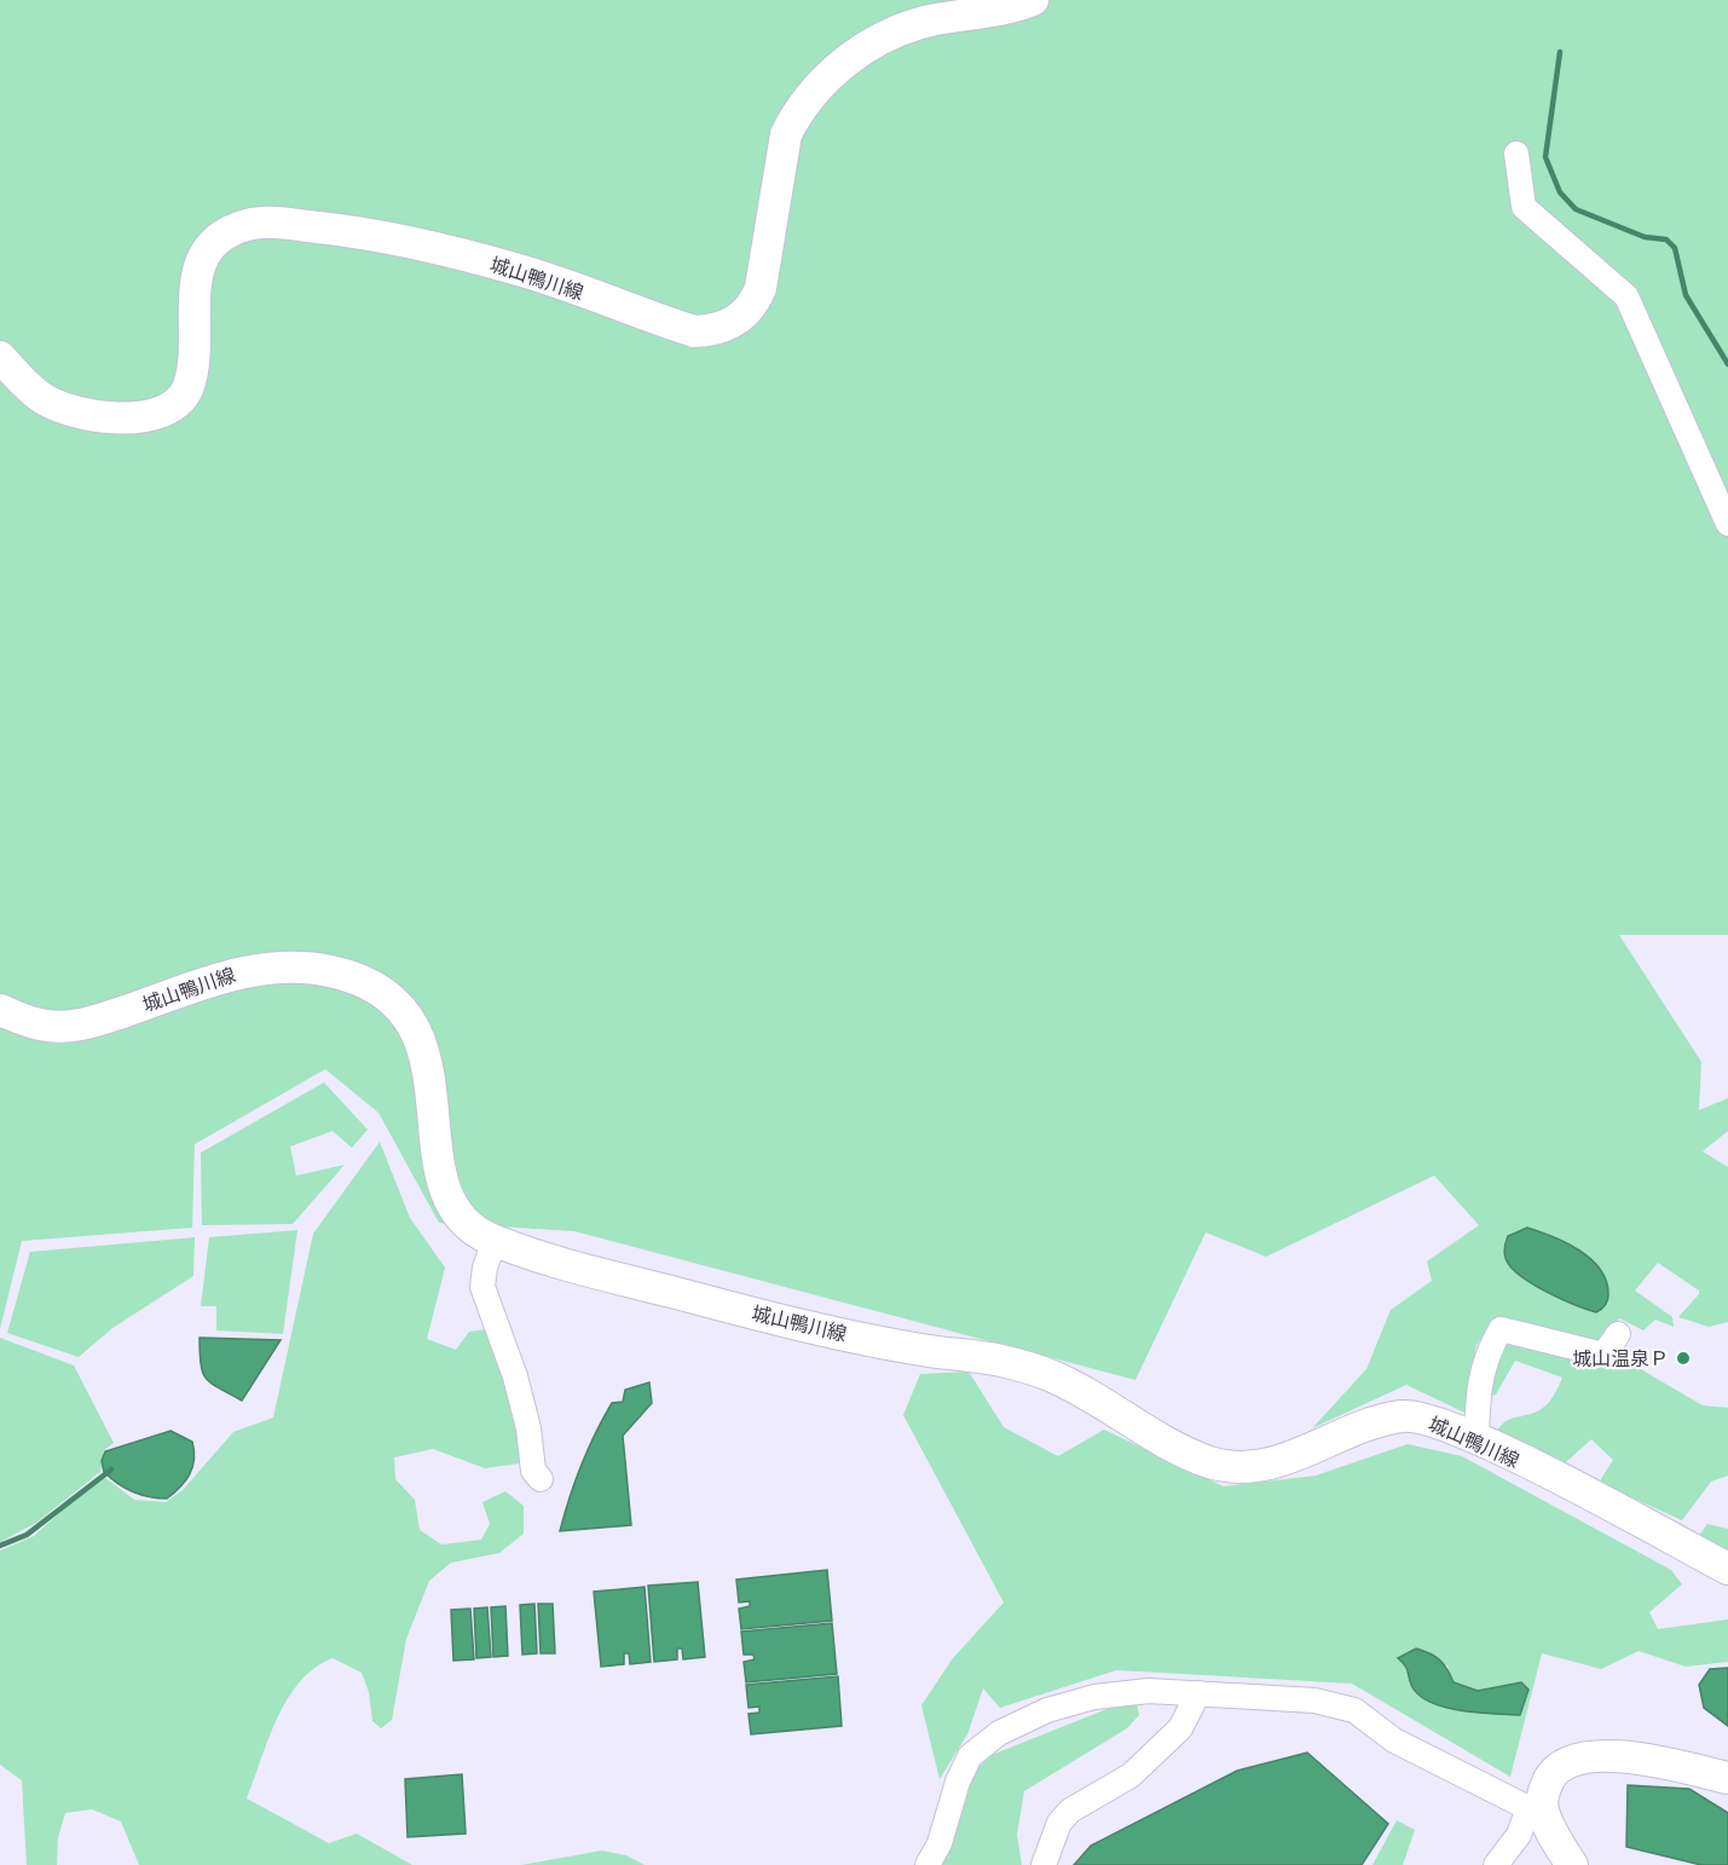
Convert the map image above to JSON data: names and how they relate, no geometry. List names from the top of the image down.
{
  "streets": {
    "main road": ["城山鴨川線"]
  },
  "places": ["城山温泉Ｐ"]
}
